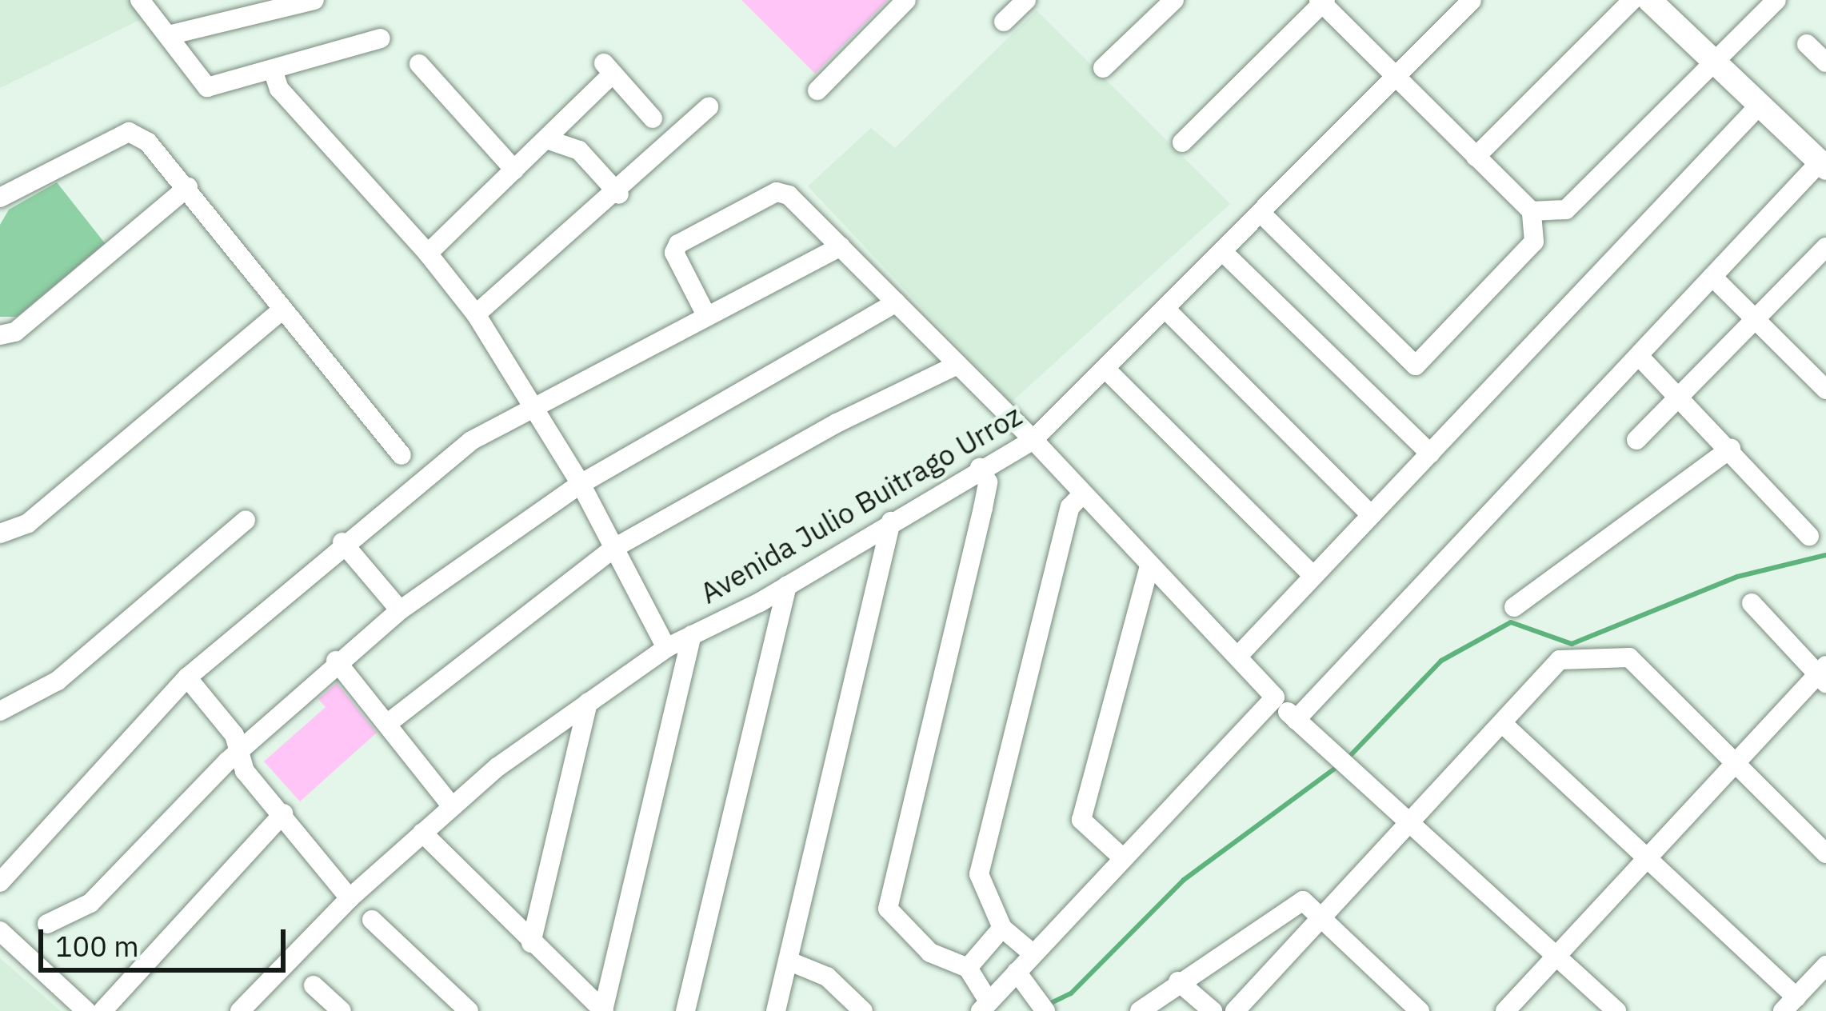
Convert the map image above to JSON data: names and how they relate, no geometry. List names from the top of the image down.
{
  "streets": {
    "street": ["Avenida Julio Buitrago Urroz"]
  },
  "scale_bar": "100 m"
}
